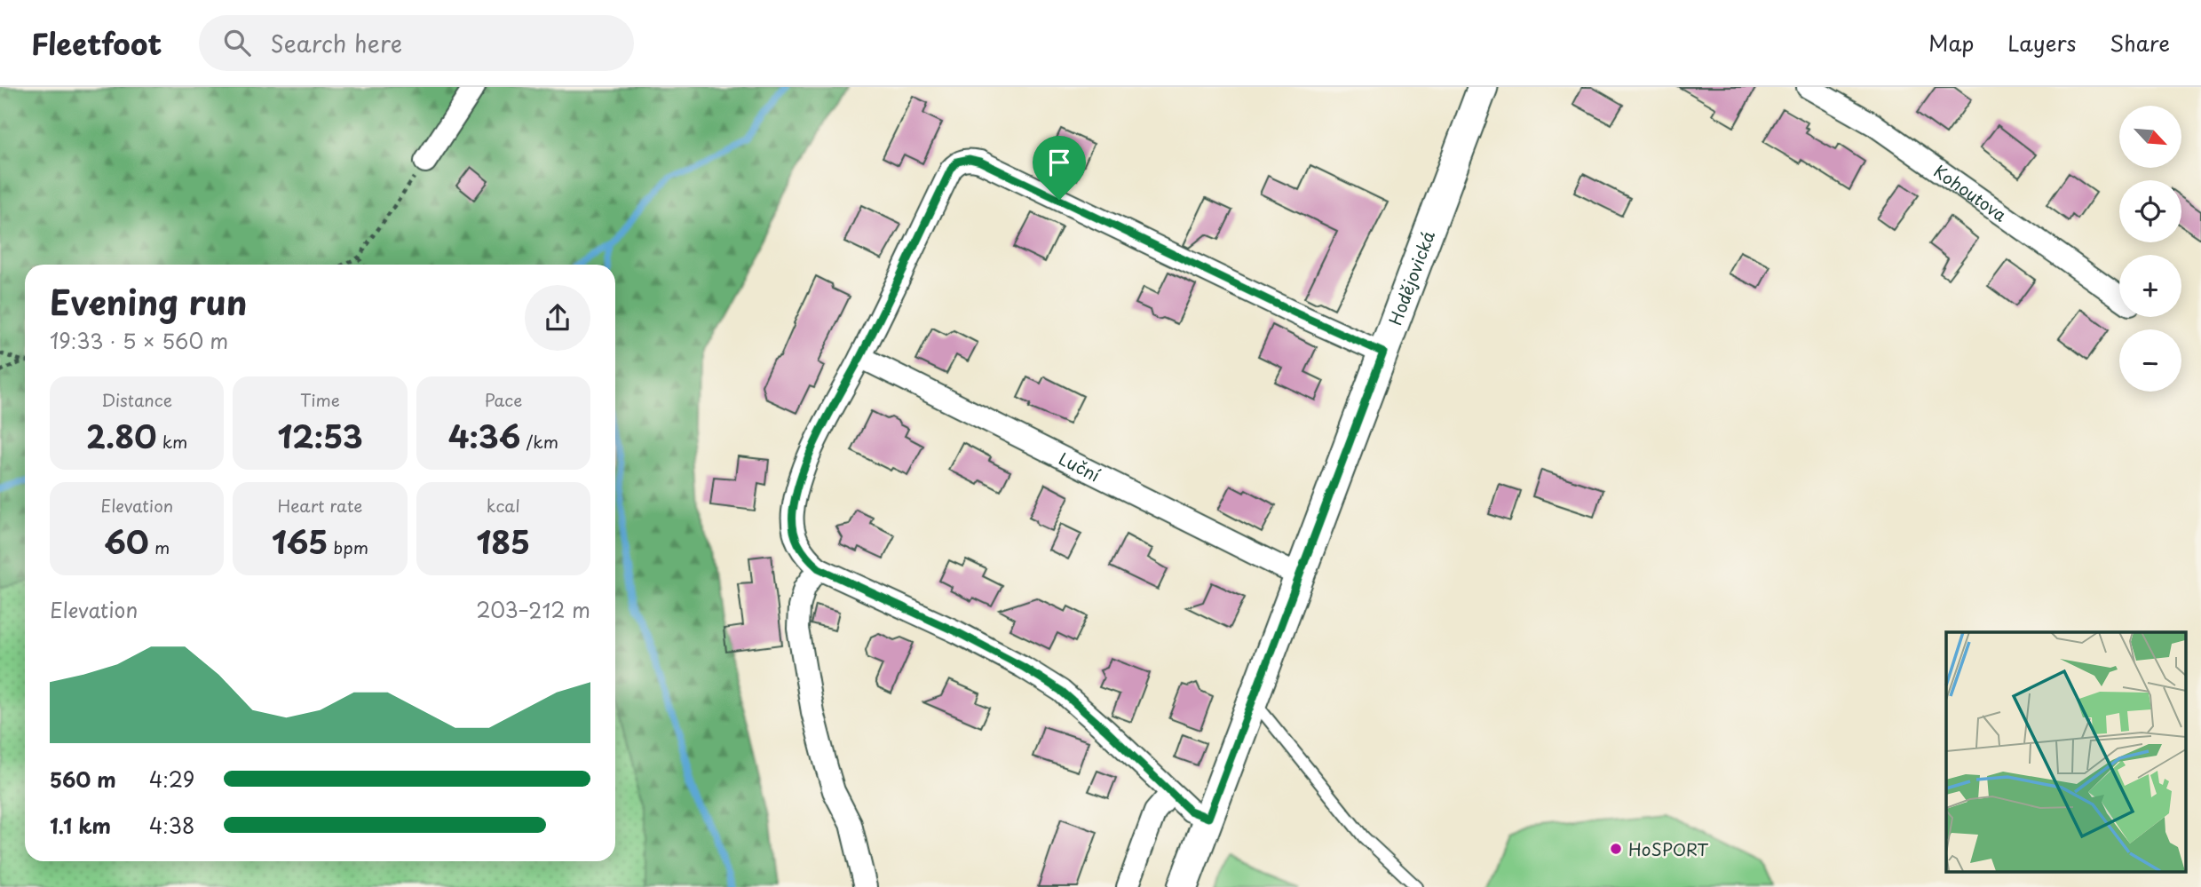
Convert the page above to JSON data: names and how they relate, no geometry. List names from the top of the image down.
{
  "streets": {
    "street": ["Kohoutova", "Hodějovická", "Luční"]
  },
  "crossings": [
    ["Hodějovická", "Luční"]
  ],
  "places": ["HoSPORT"],
  "north": "bottom right",
  "page": {
    "header": "Fleetfoot",
    "search": "Search here",
    "nav": ["Map", "Layers", "Share"],
    "map_buttons": ["+", "−"],
    "heading": ["Evening run", "19:33 · 5 × 560 m"],
    "stats": [
      ["Distance", "2.80 km"],
      ["Time", "12:53"],
      ["Pace", "4:36 /km"],
      ["Elevation", "60 m"],
      ["Heart rate", "165 bpm"],
      ["kcal", "185"]
    ],
    "chart": ["Elevation", "203–212 m"],
    "list": [
      {
        "name": "560 m",
        "note": "4:29"
      },
      {
        "name": "1.1 km",
        "note": "4:38"
      }
    ]
  }
}
